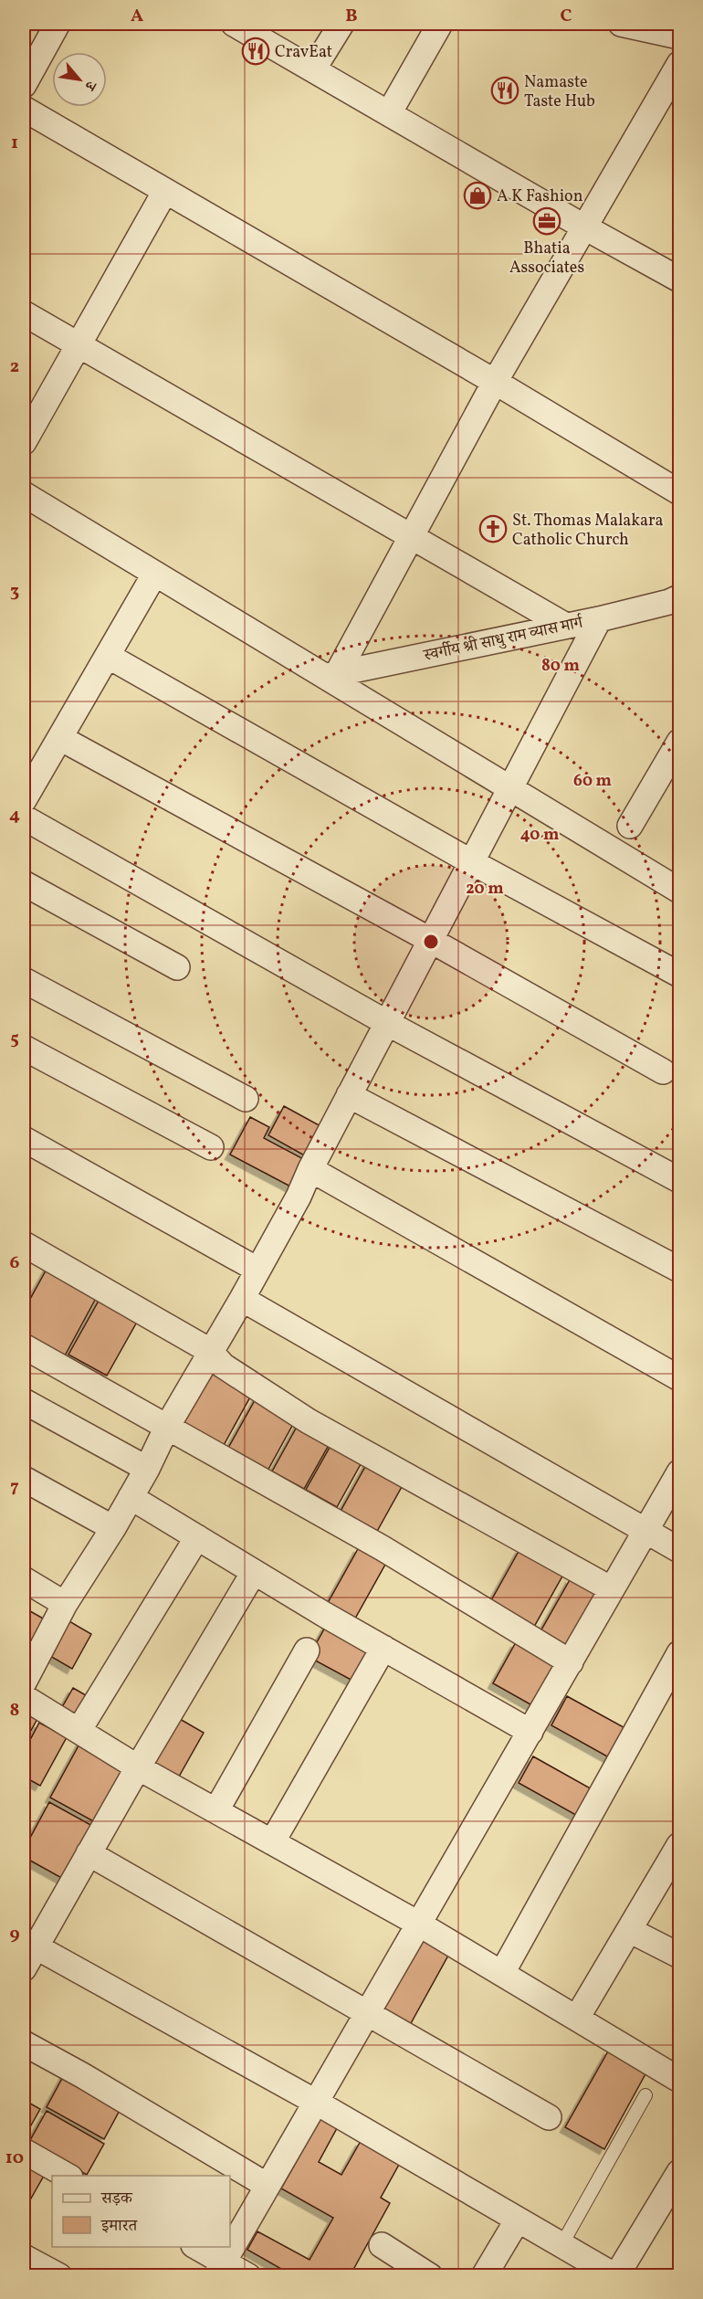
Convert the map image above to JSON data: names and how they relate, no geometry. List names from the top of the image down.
{
  "streets": {
    "street": ["स्वर्गीय श्री साधु राम व्यास मार्ग"]
  },
  "places": {
    "restaurant": ["CravEat", "Namaste Taste Hub"],
    "shop": ["A K Fashion"],
    "office": ["Bhatia Associates"],
    "church": ["St. Thomas Malakara Catholic Church"]
  },
  "legend": ["सड़क", "इमारत"],
  "north": "bottom right",
  "grid": {
    "columns": ["A", "B", "C"],
    "rows": [
      "1",
      "2",
      "3",
      "4",
      "5",
      "6",
      "7",
      "8",
      "9",
      "10"
    ]
  },
  "rings": [
    "80 m",
    "60 m",
    "40 m",
    "20 m"
  ]
}
